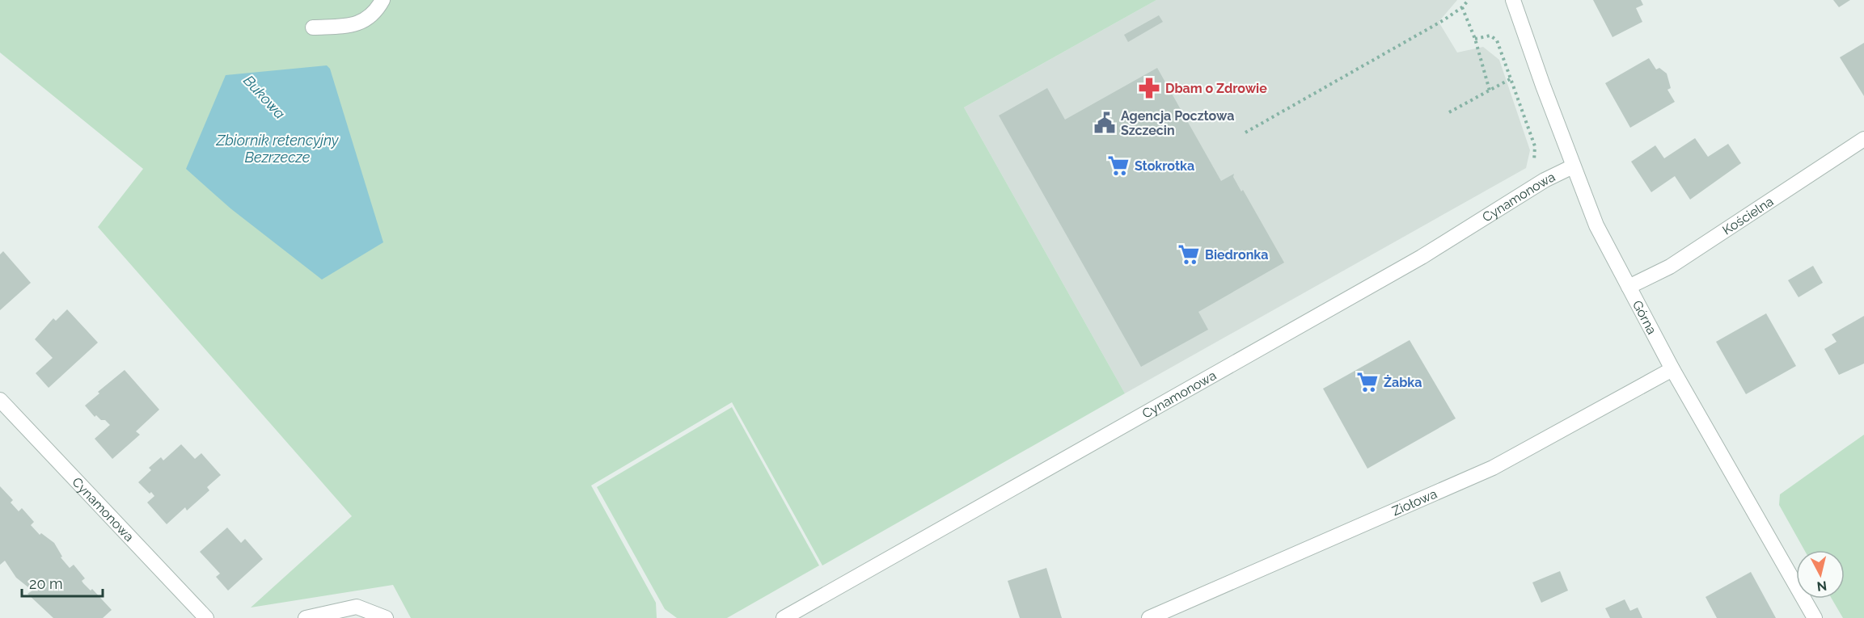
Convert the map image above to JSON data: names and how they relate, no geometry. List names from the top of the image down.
{
  "streets": {
    "street": [
      "Cynamonowa",
      "Kościelna",
      "Górna",
      "Ziołowa"
    ]
  },
  "crossings": [
    ["Cynamonowa", "Górna"],
    ["Kościelna", "Górna"],
    ["Górna", "Ziołowa"]
  ],
  "water": ["Bukowa", "Zbiornik retencyjny Bezrzecze"],
  "places": {
    "pharmacy": ["Dbam o Zdrowie"],
    "public building": ["Agencja Pocztowa Szczecin"],
    "supermarket": ["Stokrotka", "Biedronka", "Żabka"]
  },
  "scale_bar": "20 m",
  "north": "bottom"
}
